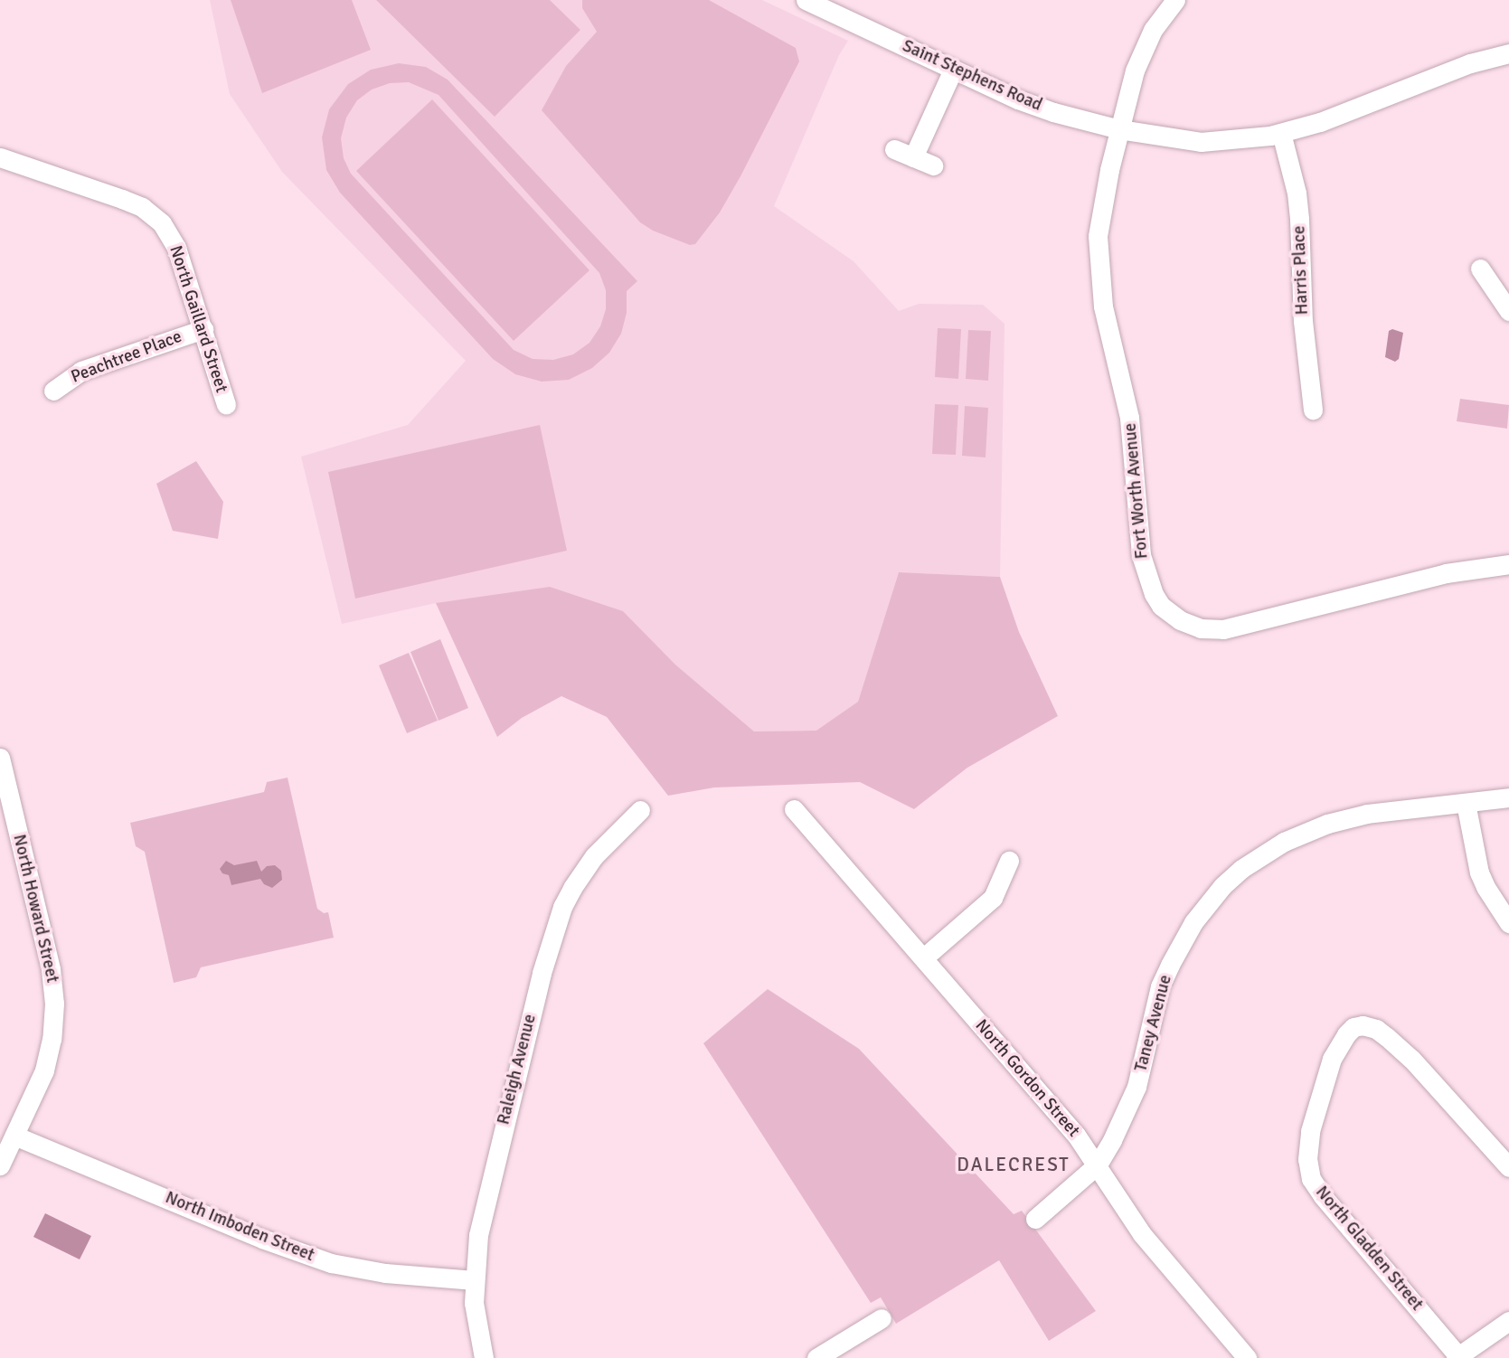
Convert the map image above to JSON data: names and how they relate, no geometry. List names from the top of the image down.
{
  "streets": {
    "street": [
      "Saint Stephens Road",
      "Harris Place",
      "North Gaillard Street",
      "Peachtree Place",
      "Fort Worth Avenue",
      "North Howard Street",
      "Taney Avenue",
      "Raleigh Avenue",
      "North Gordon Street",
      "North Imboden Street",
      "North Gladden Street"
    ]
  },
  "crossings": [
    ["Saint Stephens Road", "Harris Place"],
    ["Saint Stephens Road", "Fort Worth Avenue"],
    ["North Gaillard Street", "Peachtree Place"],
    ["North Howard Street", "North Imboden Street"],
    ["Taney Avenue", "North Gordon Street"],
    ["Raleigh Avenue", "North Imboden Street"]
  ],
  "districts": ["DALECREST"]
}
